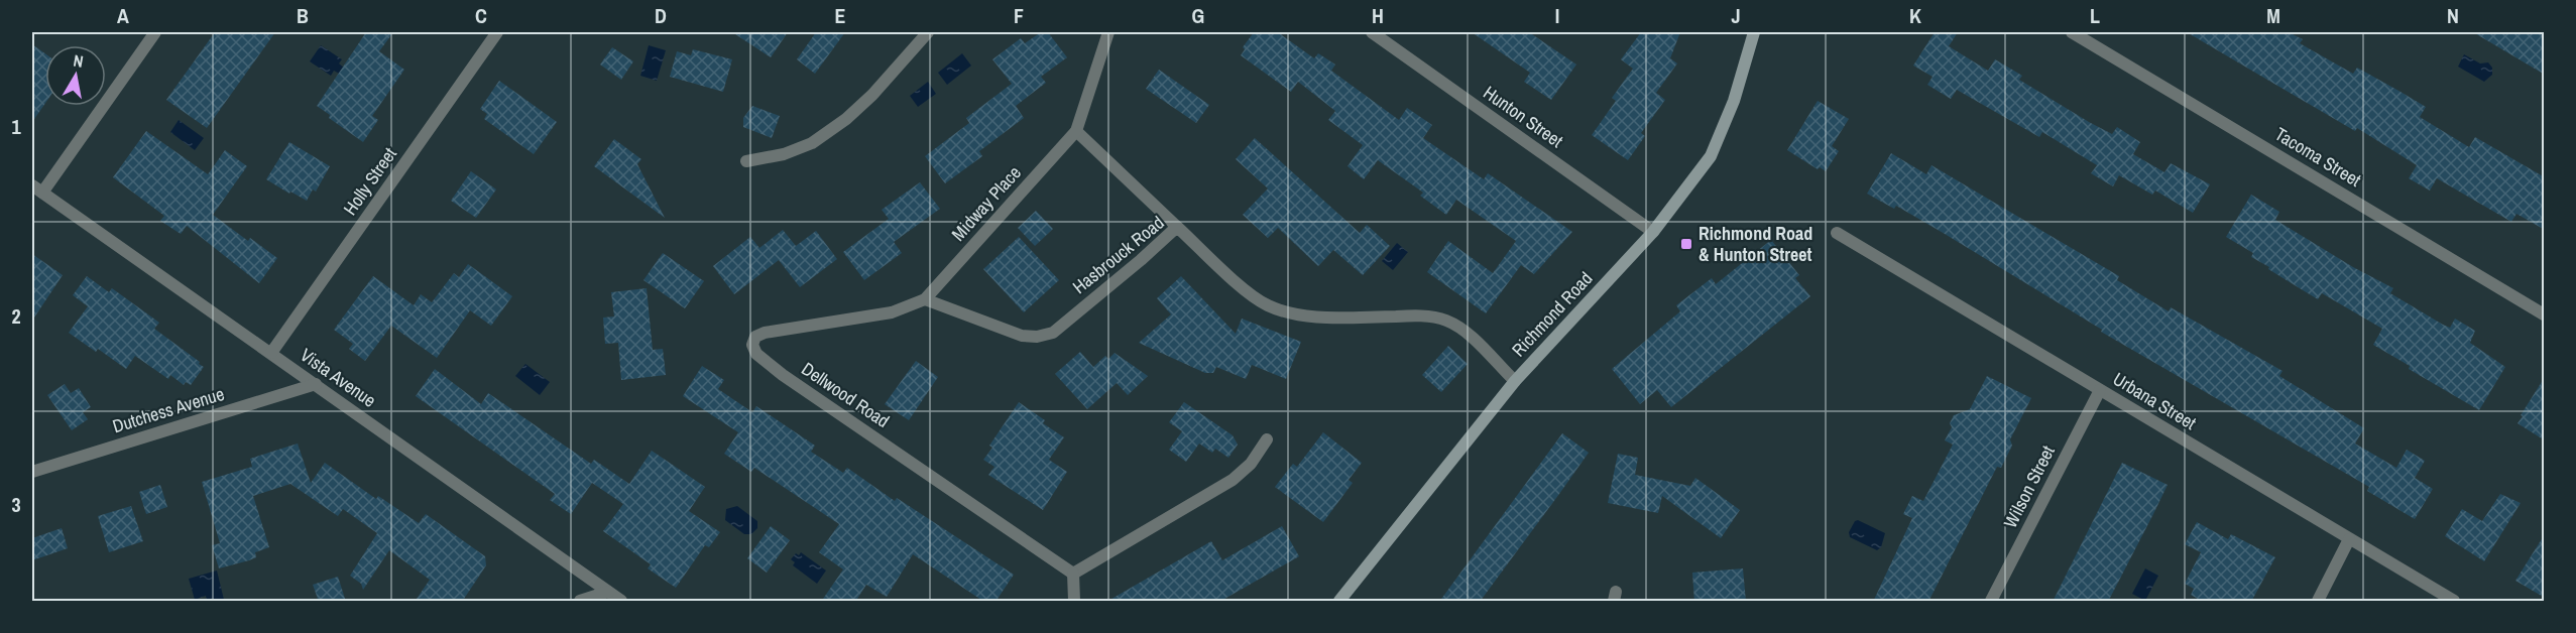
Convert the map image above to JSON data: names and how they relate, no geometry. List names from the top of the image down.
{
  "streets": {
    "main road": ["Richmond Road"],
    "street": [
      "Hunton Street",
      "Tacoma Street",
      "Holly Street",
      "Midway Place",
      "Hasbrouck Road",
      "Vista Avenue",
      "Dellwood Road",
      "Urbana Street",
      "Dutchess Avenue",
      "Wilson Street"
    ]
  },
  "crossings": [
    ["Hunton Street", "Richmond Road"],
    ["Holly Street", "Vista Avenue"],
    ["Midway Place", "Hasbrouck Road"],
    ["Midway Place", "Dellwood Road"],
    ["Hasbrouck Road", "Richmond Road"],
    ["Hasbrouck Road", "Dellwood Road"],
    ["Vista Avenue", "Dutchess Avenue"],
    ["Urbana Street", "Wilson Street"]
  ],
  "places": {
    "transit": ["Richmond Road & Hunton Street"]
  },
  "north": "top",
  "grid": {
    "columns": [
      "A",
      "B",
      "C",
      "D",
      "E",
      "F",
      "G",
      "H",
      "I",
      "J",
      "K",
      "L",
      "M",
      "N"
    ],
    "rows": ["1", "2", "3"]
  }
}
